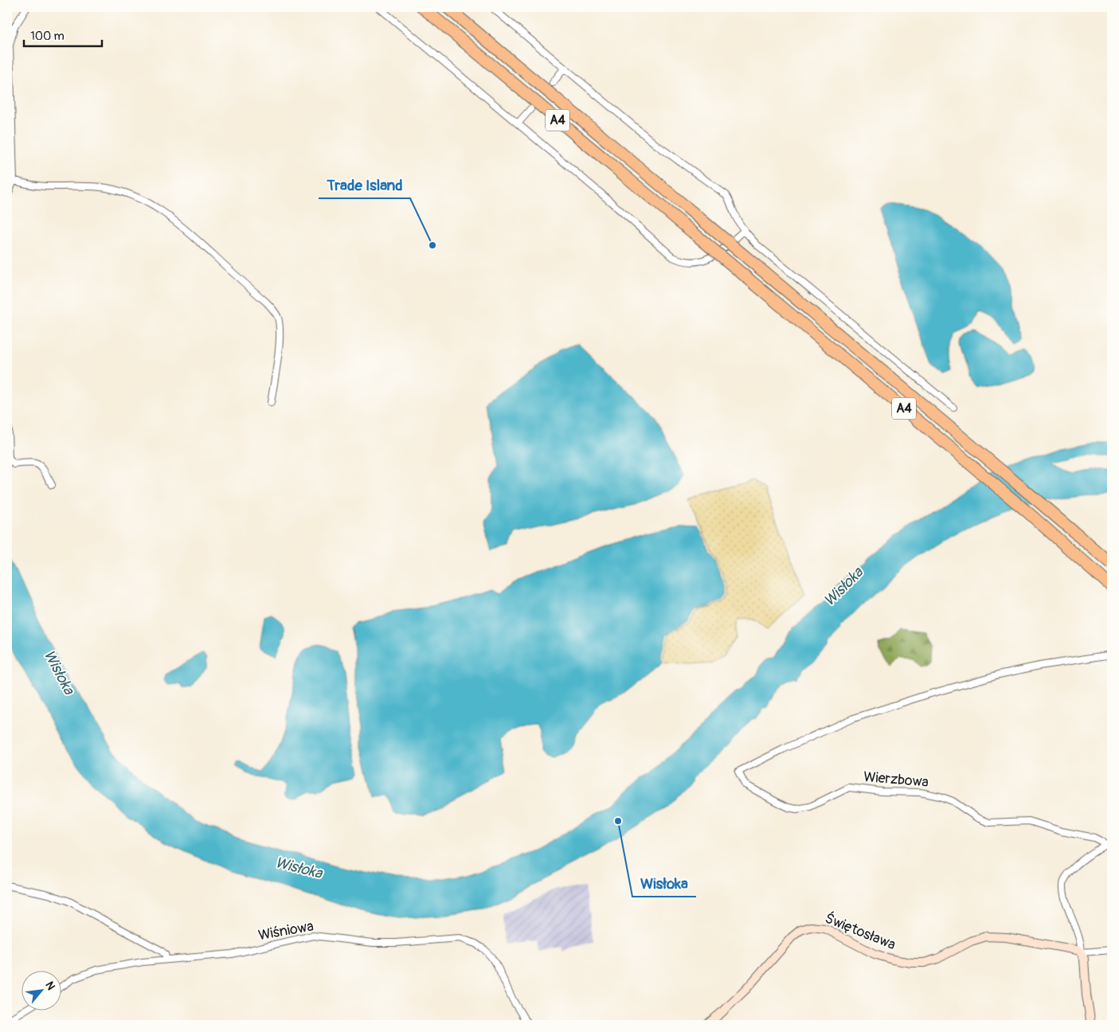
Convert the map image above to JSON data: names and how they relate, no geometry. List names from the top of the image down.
{
  "streets": {
    "highway": ["A4"],
    "street": ["Wierzbowa", "Wiśniowa", "Świętosława"]
  },
  "water": ["Wisłoka"],
  "places": ["Trade Island", "Wisłoka"],
  "scale_bar": "100 m",
  "north": "top right"
}
